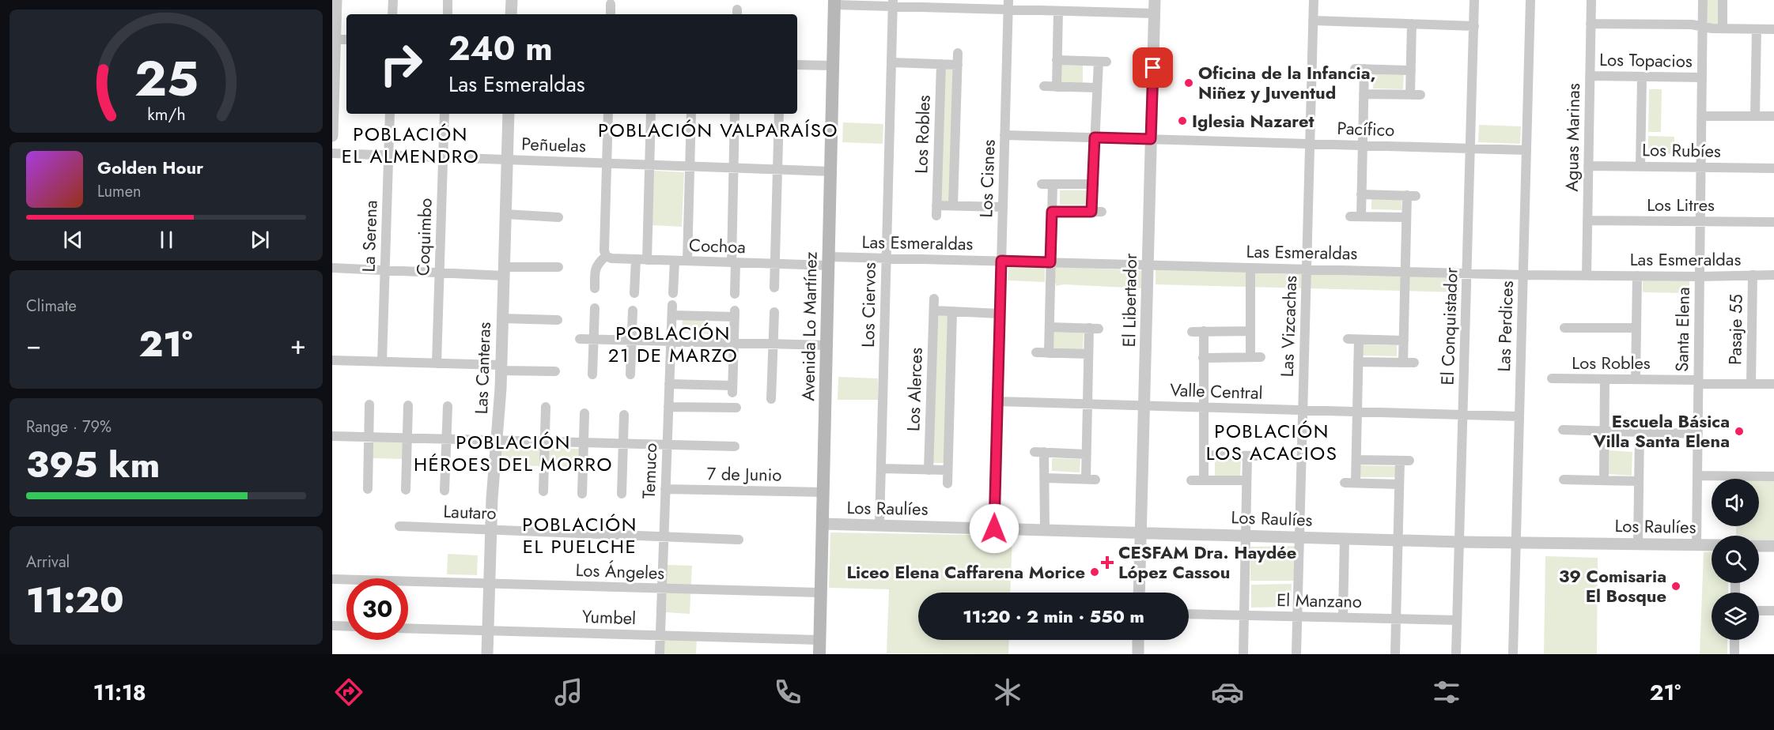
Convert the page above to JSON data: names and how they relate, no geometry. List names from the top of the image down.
{
  "streets": {
    "main road": ["Avenida Lo Martínez"],
    "street": [
      "Los Topacios",
      "Pacífico",
      "Los Robles",
      "Aguas Marinas",
      "Peñuelas",
      "Los Rubíes",
      "Los Cisnes",
      "Los Litres",
      "La Serena",
      "Coquimbo",
      "Las Esmeraldas",
      "Cochoa",
      "El Libertador",
      "Los Ciervos",
      "Las Vizcachas",
      "El Conquistador",
      "Las Perdices",
      "Santa Elena",
      "Pasaje 55",
      "Las Canteras",
      "Los Alerces",
      "Valle Central",
      "Temuco",
      "7 de Junio",
      "Los Raulíes",
      "Lautaro",
      "Los Ángeles",
      "El Manzano",
      "Yumbel"
    ]
  },
  "crossings": [
    ["Los Topacios", "Aguas Marinas"],
    ["Los Topacios", "Santa Elena"],
    ["Pacífico", "Los Cisnes"],
    ["Pacífico", "El Libertador"],
    ["Pacífico", "Las Vizcachas"],
    ["Pacífico", "El Conquistador"],
    ["Pacífico", "Las Perdices"],
    ["Los Robles", "Santa Elena"],
    ["Los Robles", "Pasaje 55"],
    ["Aguas Marinas", "Los Rubíes"],
    ["Aguas Marinas", "Los Litres"],
    ["Aguas Marinas", "Las Esmeraldas"],
    ["Peñuelas", "La Serena"],
    ["Peñuelas", "Coquimbo"],
    ["Peñuelas", "Avenida Lo Martínez"],
    ["Peñuelas", "Las Canteras"],
    ["Los Rubíes", "Santa Elena"],
    ["Los Cisnes", "Las Esmeraldas"],
    ["Los Cisnes", "Valle Central"],
    ["Los Cisnes", "Los Raulíes"],
    ["Los Litres", "Santa Elena"],
    ["Las Esmeraldas", "Cochoa"],
    ["Las Esmeraldas", "El Libertador"],
    ["Las Esmeraldas", "Los Ciervos"],
    ["Las Esmeraldas", "Avenida Lo Martínez"],
    ["Las Esmeraldas", "Las Vizcachas"],
    ["Las Esmeraldas", "El Conquistador"],
    ["Las Esmeraldas", "Las Perdices"],
    ["Las Esmeraldas", "Santa Elena"],
    ["Las Esmeraldas", "Pasaje 55"],
    ["Cochoa", "Avenida Lo Martínez"],
    ["El Libertador", "Valle Central"],
    ["El Libertador", "Los Raulíes"],
    ["Los Ciervos", "Los Raulíes"],
    ["Avenida Lo Martínez", "7 de Junio"],
    ["Avenida Lo Martínez", "Los Raulíes"],
    ["Avenida Lo Martínez", "Los Ángeles"],
    ["Avenida Lo Martínez", "Yumbel"],
    ["Las Vizcachas", "Valle Central"],
    ["Las Vizcachas", "Los Raulíes"],
    ["Las Vizcachas", "El Manzano"],
    ["El Conquistador", "Valle Central"],
    ["El Conquistador", "Los Raulíes"],
    ["El Conquistador", "El Manzano"],
    ["Las Perdices", "Valle Central"],
    ["Las Perdices", "Los Raulíes"],
    ["Santa Elena", "Los Raulíes"],
    ["Las Canteras", "Lautaro"],
    ["Las Canteras", "Los Ángeles"],
    ["Las Canteras", "Yumbel"],
    ["Temuco", "7 de Junio"],
    ["Temuco", "Lautaro"],
    ["Temuco", "Los Ángeles"],
    ["Temuco", "Yumbel"]
  ],
  "districts": [
    "POBLACIÓN VALPARAÍSO",
    "POBLACIÓN EL ALMENDRO",
    "POBLACIÓN 21 DE MARZO",
    "POBLACIÓN LOS ACACIOS",
    "POBLACIÓN HÉROES DEL MORRO",
    "POBLACIÓN EL PUELCHE"
  ],
  "places": {
    "other": [
      "Oficina de la Infancia, Niñez y Juventud",
      "Iglesia Nazaret",
      "Escuela Básica Villa Santa Elena",
      "Liceo Elena Caffarena Morice",
      "39 Comisaria El Bosque"
    ],
    "health": ["CESFAM Dra. Haydée López Cassou"]
  },
  "page": {
    "turn": ["240 m", "Las Esmeraldas"],
    "song": ["Golden Hour", "Lumen"],
    "tile": [
      "Climate",
      ["Range · 79%", "395 km"],
      ["Arrival", "11:20"]
    ],
    "heat": ["−", "21°", "+"],
    "limit": "30",
    "trip": "11:20 · 2 min · 550 m",
    "tabs": ["11:18", "21°"],
    "gauge": ["25", "km/h"]
  }
}
